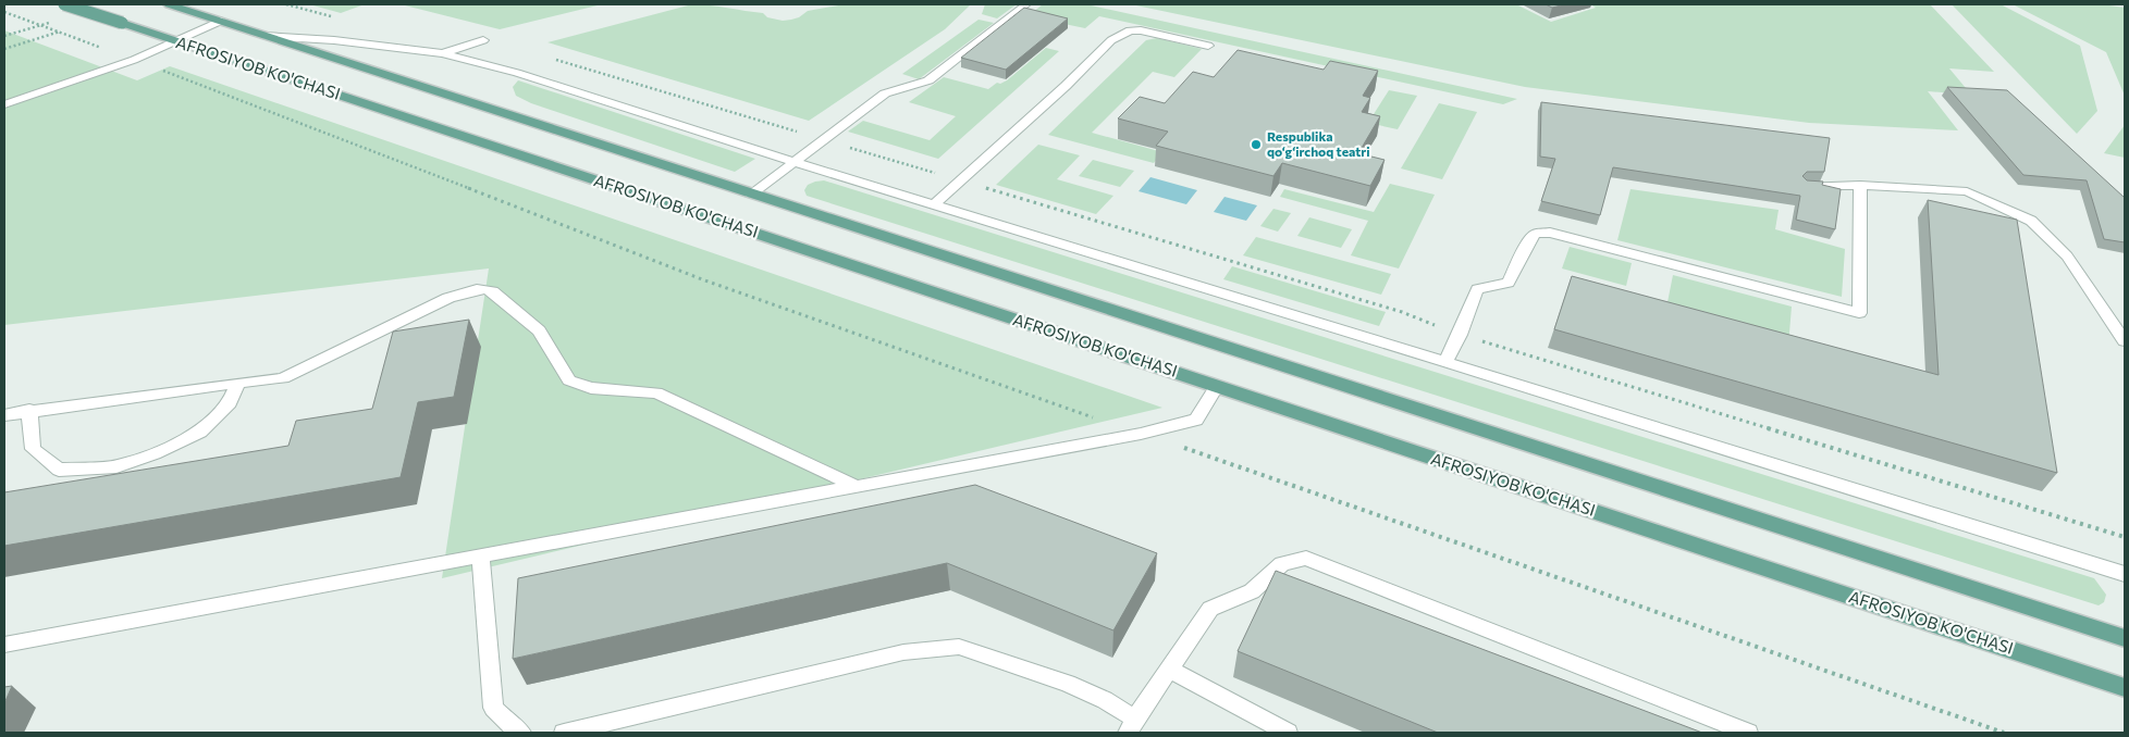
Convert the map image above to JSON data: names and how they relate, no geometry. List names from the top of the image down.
{
  "streets": {
    "main road": ["AFROSIYOB KO'CHASI"]
  },
  "places": ["Respublika qo‘g‘irchoq teatri"]
}
